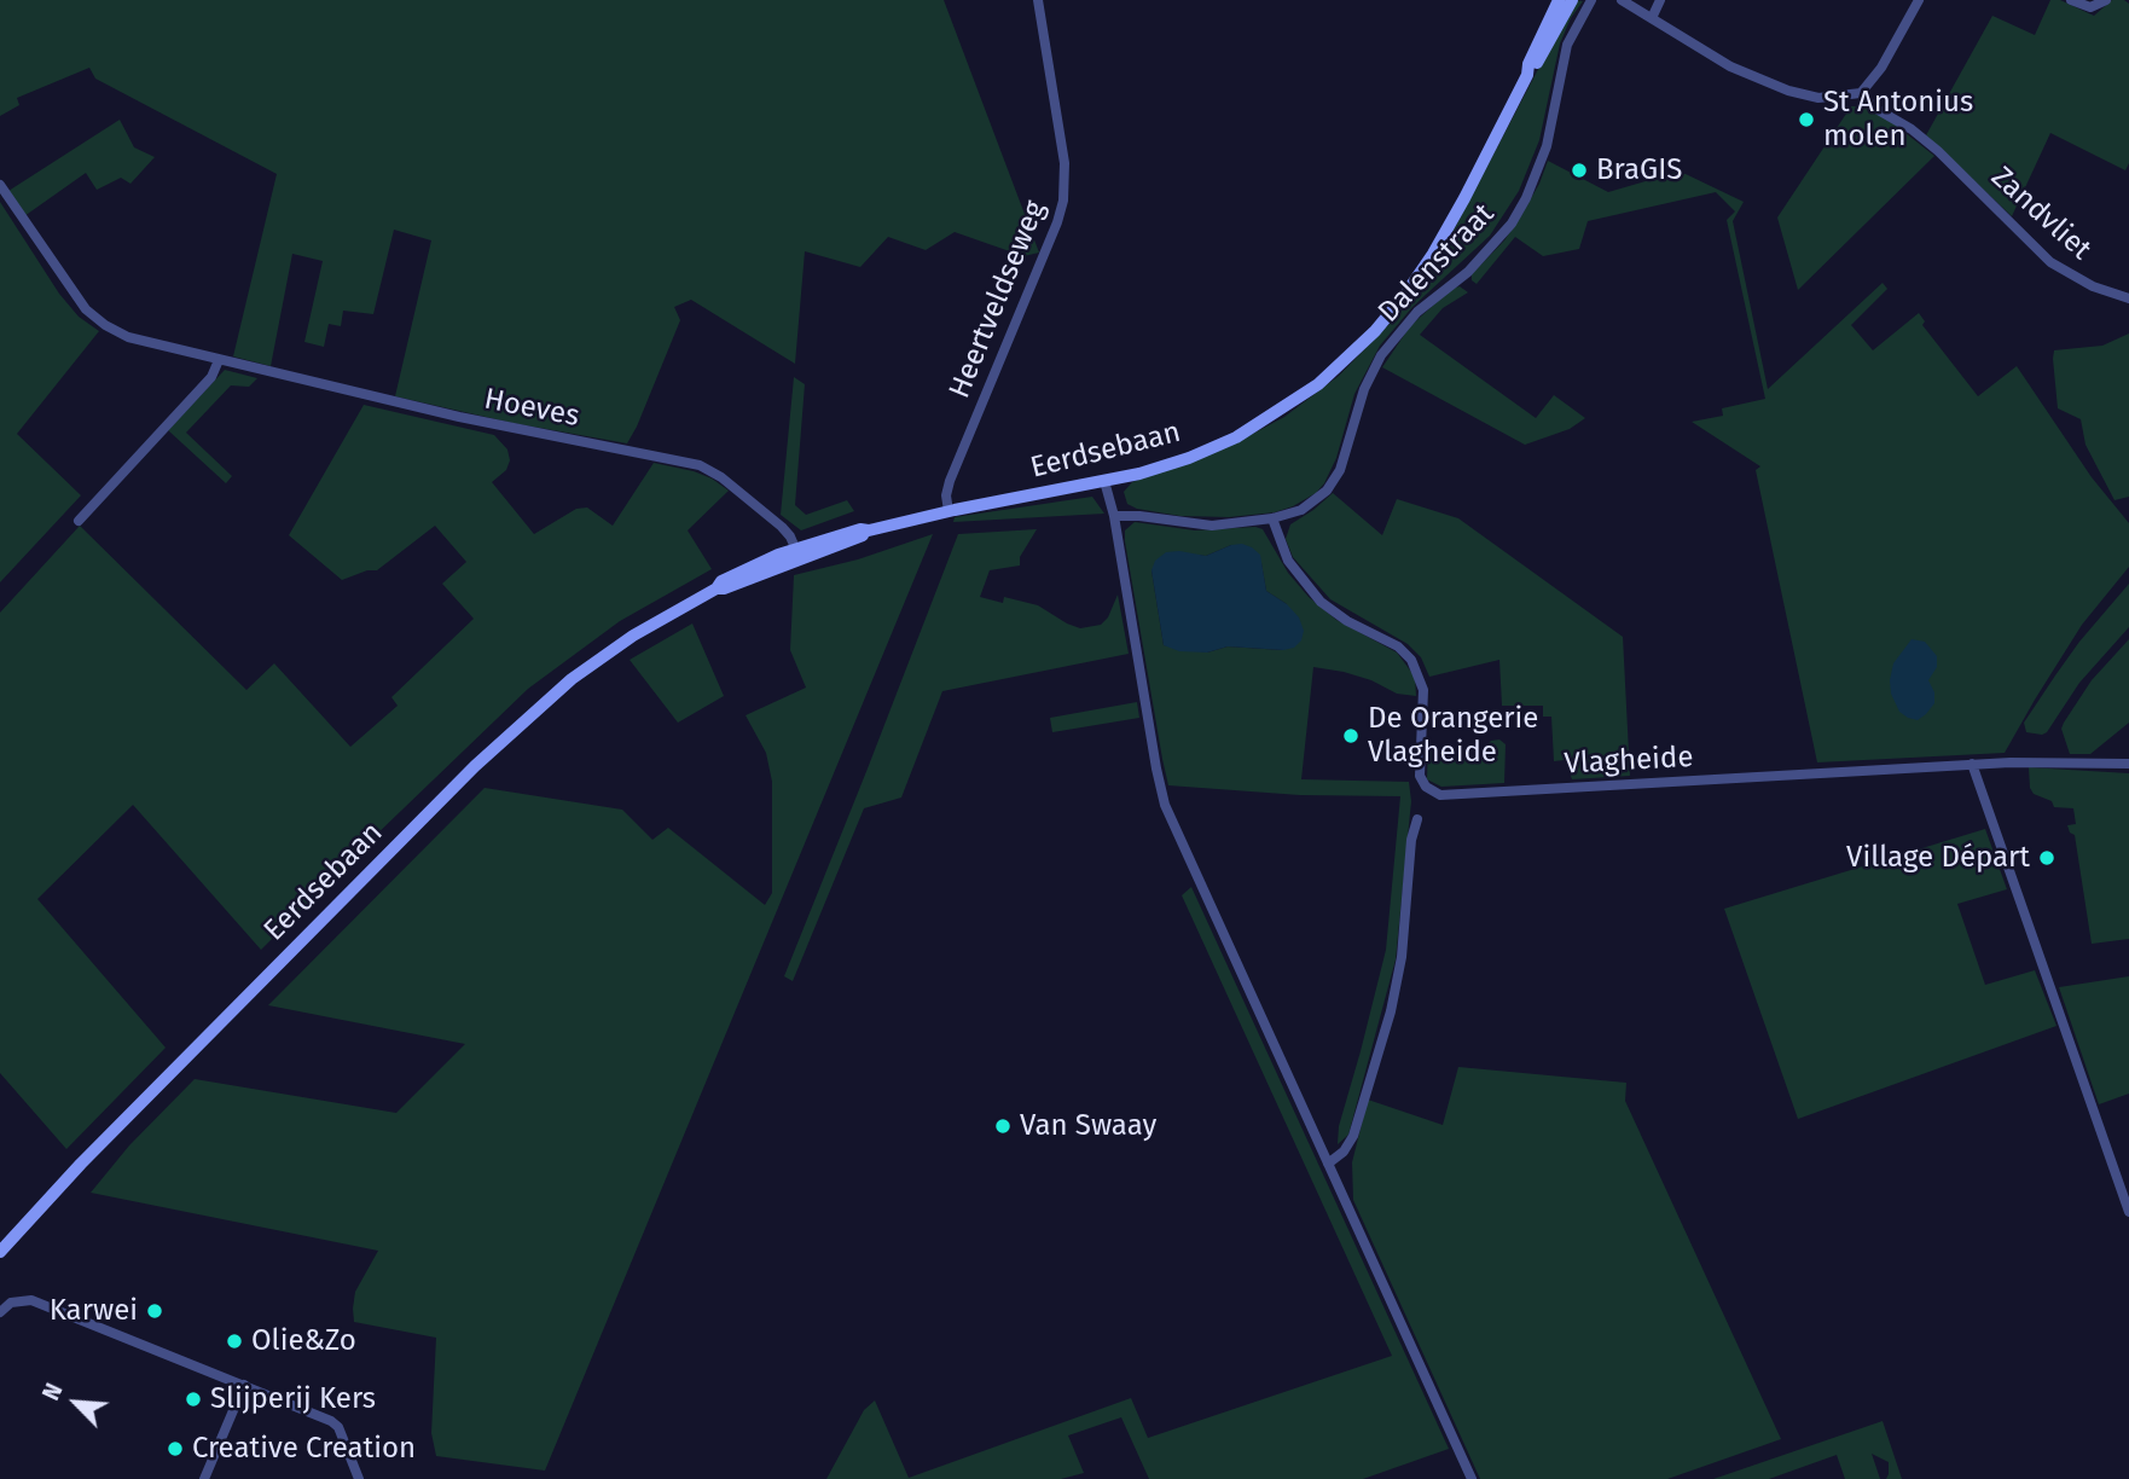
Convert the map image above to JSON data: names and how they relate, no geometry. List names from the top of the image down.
{
  "streets": {
    "main road": ["Eerdsebaan"],
    "street": [
      "Zandvliet",
      "Dalenstraat",
      "Heertveldseweg",
      "Hoeves",
      "Vlagheide"
    ]
  },
  "crossings": [
    ["Dalenstraat", "Vlagheide"],
    ["Heertveldseweg", "Eerdsebaan"],
    ["Hoeves", "Eerdsebaan"]
  ],
  "places": [
    "St Antonius molen",
    "BraGIS",
    "De Orangerie Vlagheide",
    "Village Départ",
    "Van Swaay",
    "Karwei",
    "Olie&Zo",
    "Slijperij Kers",
    "Creative Creation"
  ],
  "north": "top left"
}
